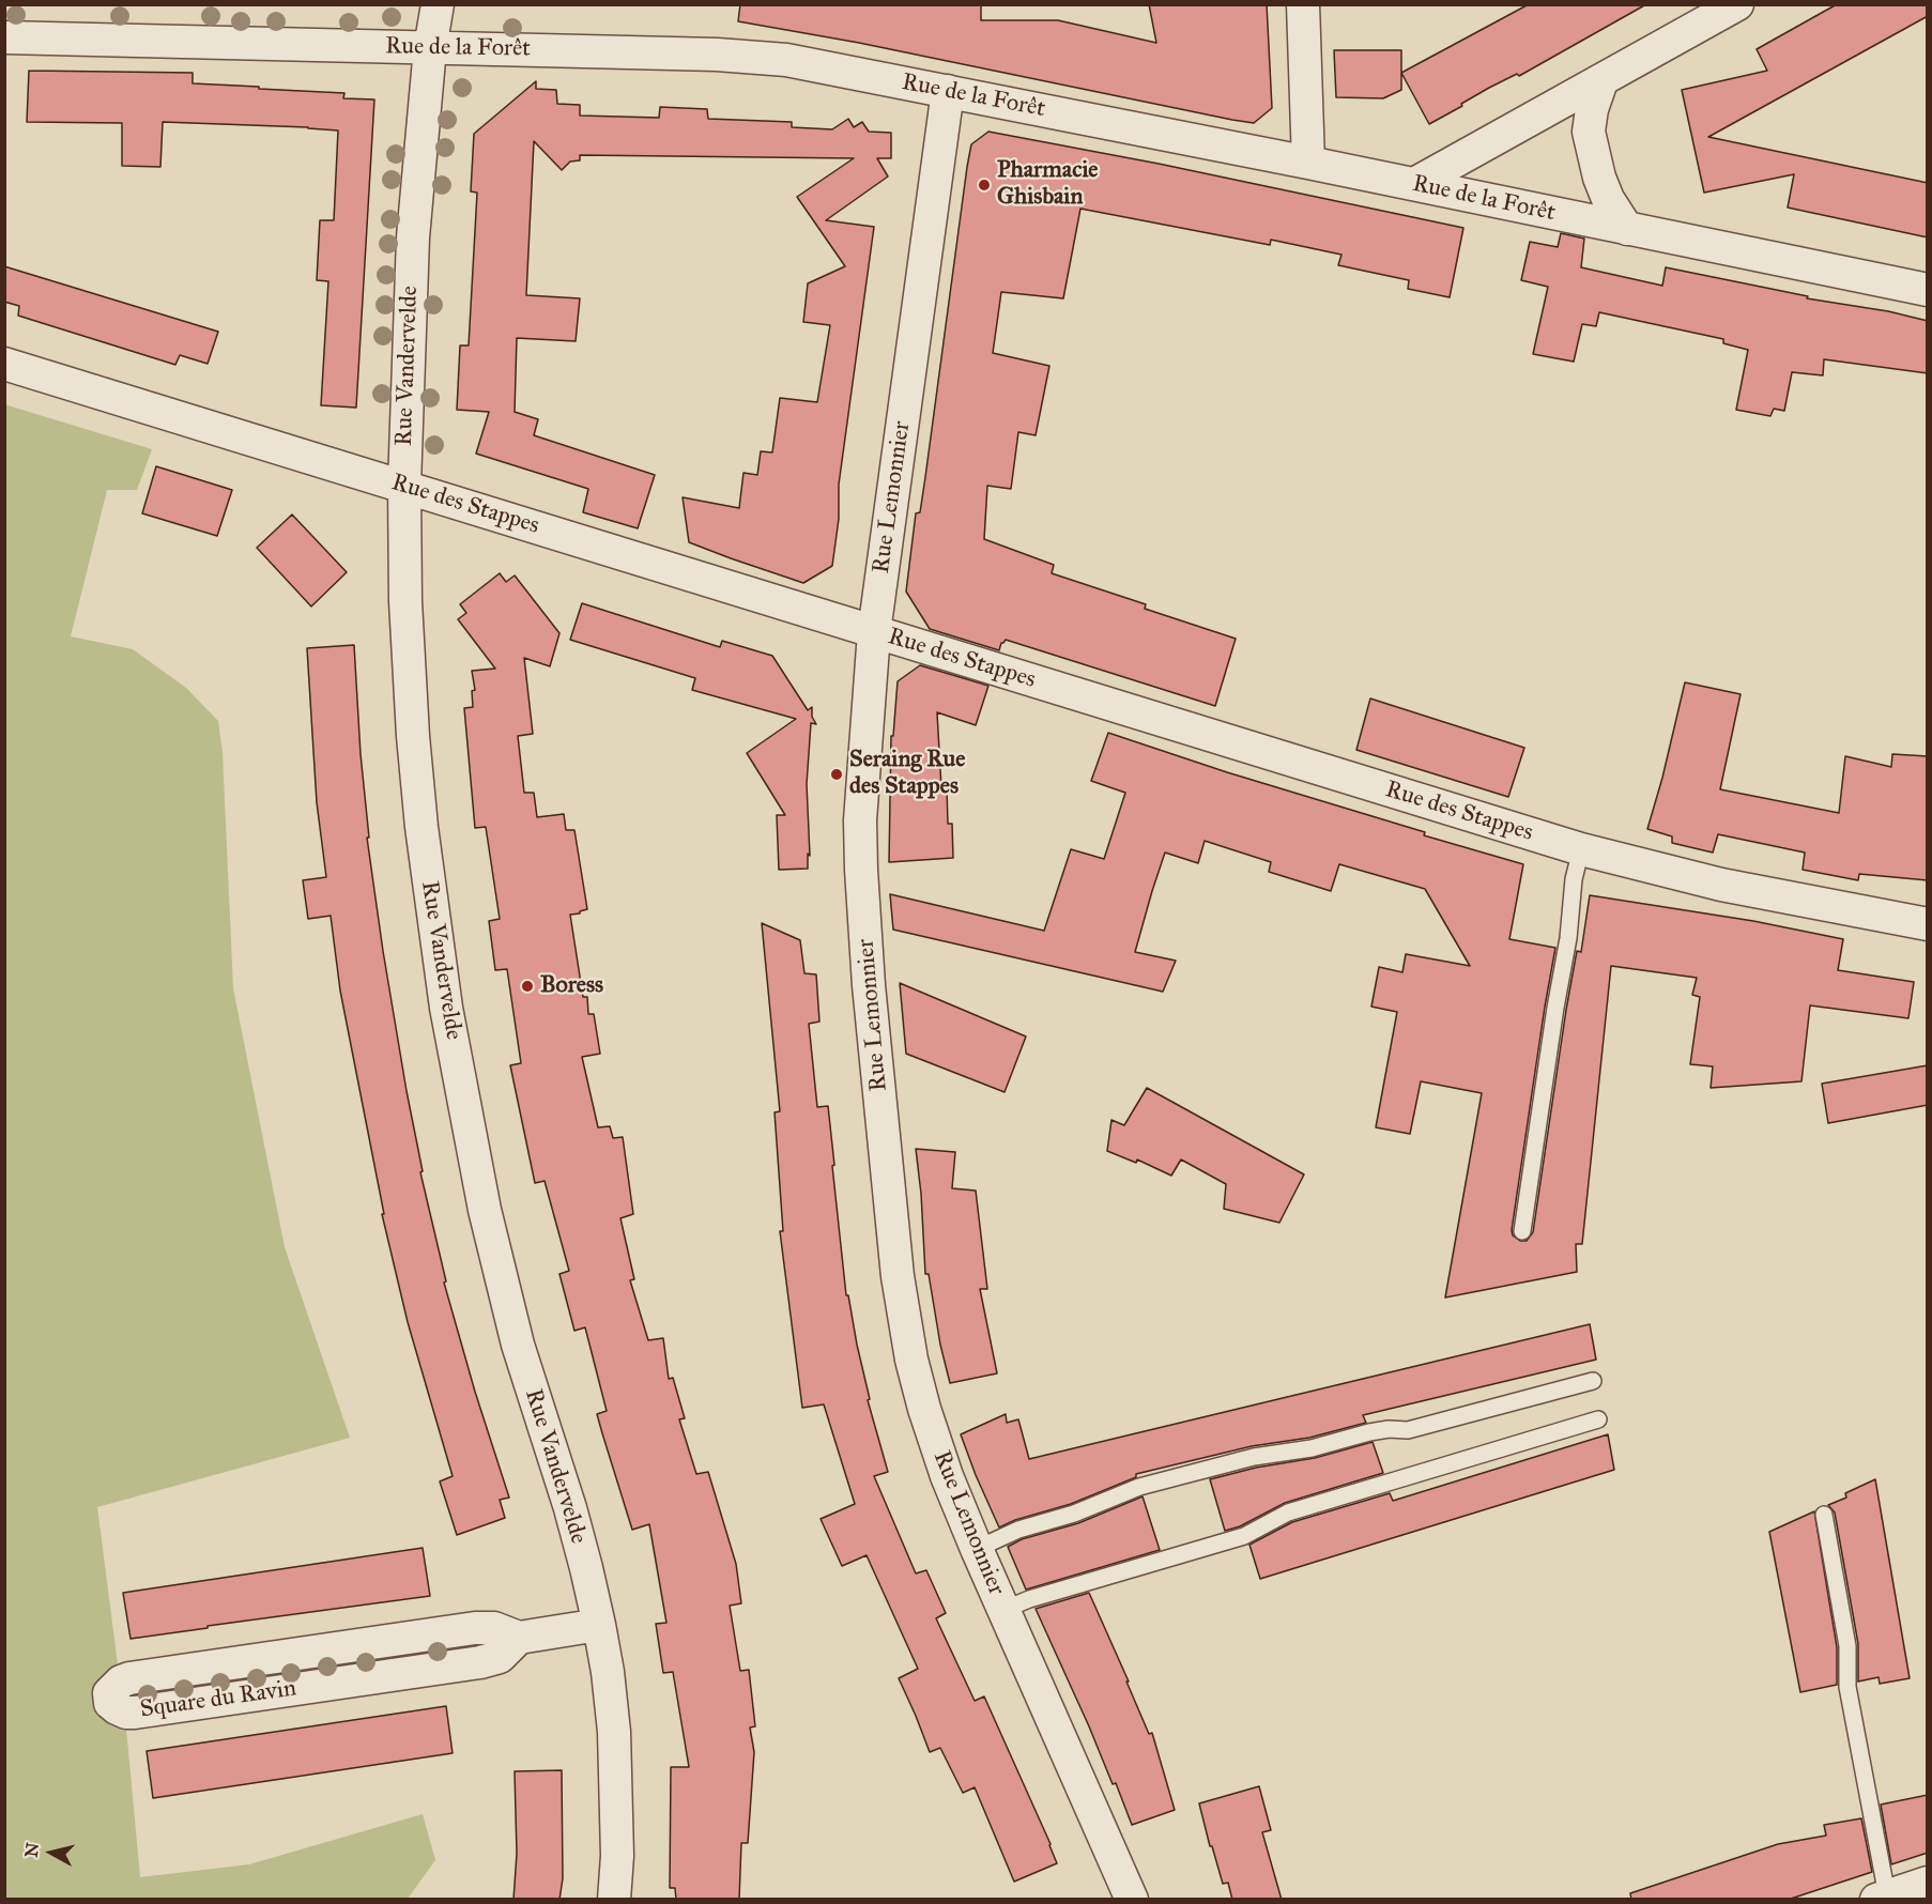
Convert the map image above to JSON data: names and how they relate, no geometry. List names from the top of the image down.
{
  "streets": {
    "street": [
      "Rue de la Forêt",
      "Rue Vandervelde",
      "Rue Lemonnier",
      "Rue des Stappes",
      "Square du Ravin"
    ]
  },
  "crossings": [
    ["Rue de la Forêt", "Rue Vandervelde"],
    ["Rue de la Forêt", "Rue Lemonnier"],
    ["Rue Vandervelde", "Rue des Stappes"],
    ["Rue Vandervelde", "Square du Ravin"],
    ["Rue Lemonnier", "Rue des Stappes"]
  ],
  "places": ["Pharmacie Ghisbain", "Seraing Rue des Stappes", "Boress"],
  "north": "left"
}
